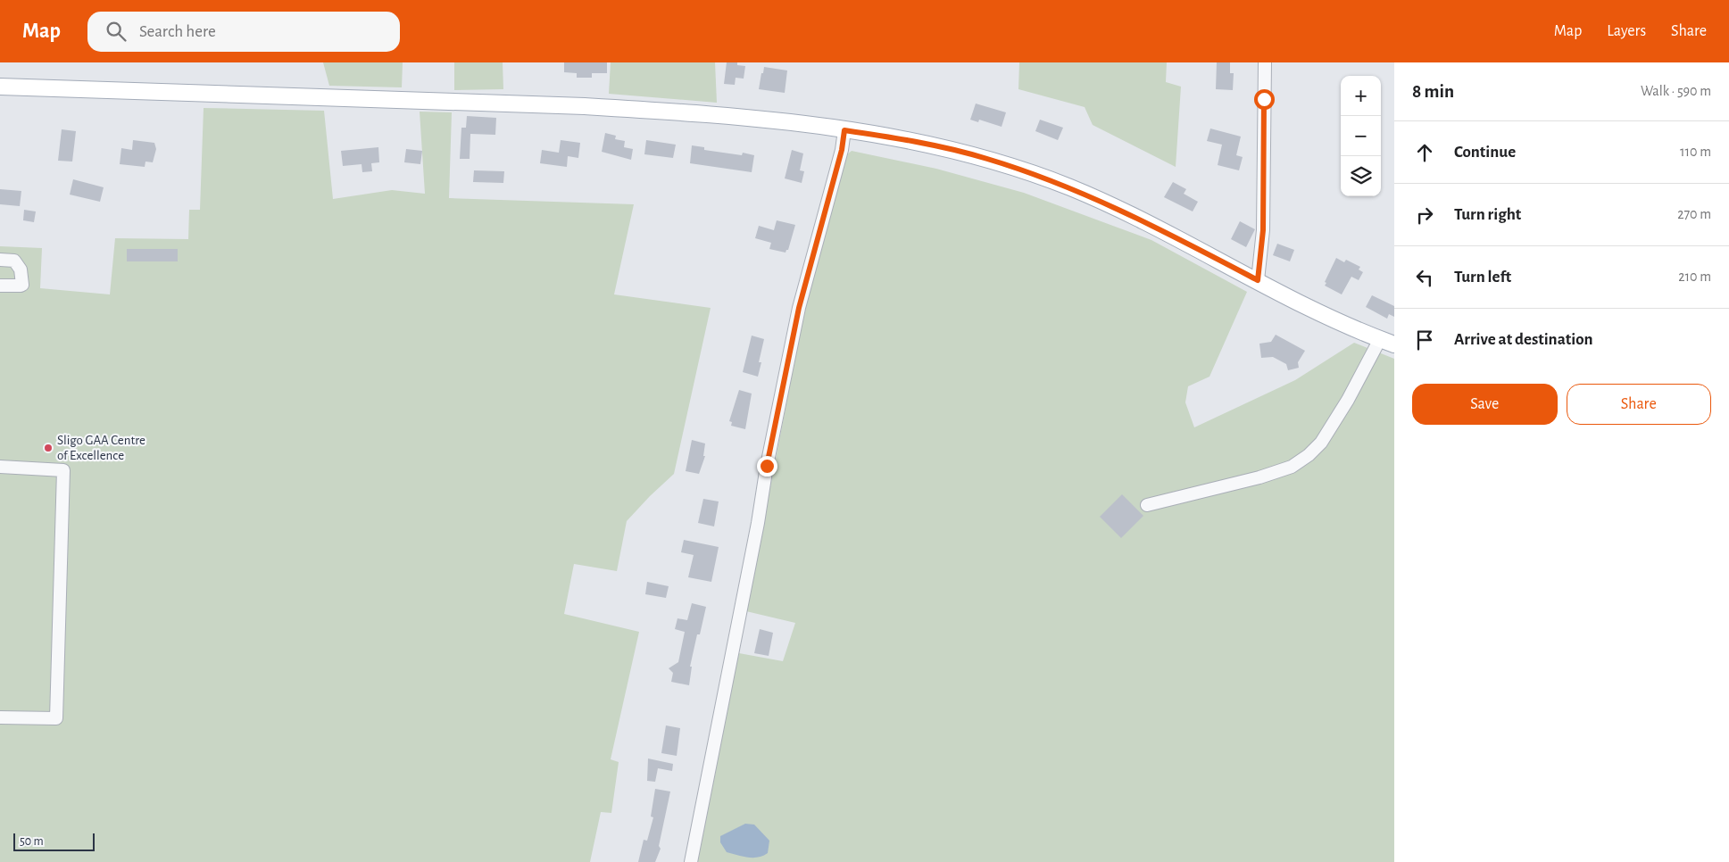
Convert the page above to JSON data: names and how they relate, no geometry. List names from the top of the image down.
{
  "places": ["Sligo GAA Centre of Excellence"],
  "scale_bar": "50 m",
  "page": {
    "header": "Map",
    "search": "Search here",
    "nav": ["Map", "Layers", "Share"],
    "heading": ["8 min", "Walk · 590 m"],
    "map_buttons": ["+", "−"],
    "list": [
      ["Continue", "110 m"],
      ["Turn right", "270 m"],
      ["Turn left", "210 m"],
      "Arrive at destination"
    ],
    "buttons": ["Save", "Share"],
    "scale": "50 m"
  }
}
